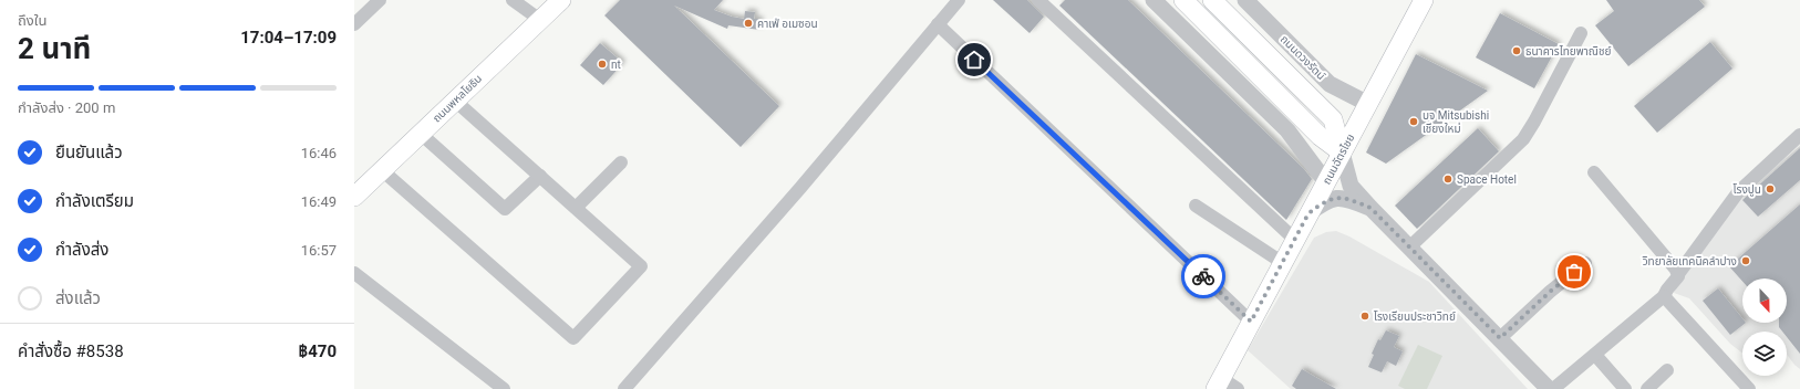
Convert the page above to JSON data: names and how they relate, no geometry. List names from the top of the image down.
{
  "streets": {
    "main road": ["ถนนพหลโยธิน", "ถนนฉัตรไชย"],
    "street": ["ถนนดวงรัตน์"]
  },
  "crossings": [
    ["ถนนดวงรัตน์", "ถนนฉัตรไชย"]
  ],
  "places": [
    "คาเฟ่ อเมซอน",
    "ธนาคารไทยพาณิชย์",
    "nt",
    "บจ Mitsubishi เชียงใหม่",
    "Space Hotel",
    "โรงปูน",
    "วิทยาลัยเทคนิคลำปาง",
    "โรงเรียนประชาวิทย์"
  ],
  "north": "bottom",
  "page": {
    "heading": ["2 นาที", "ถึงใน", "17:04–17:09"],
    "panel": ["คำสั่งซื้อ #8538", "฿470"],
    "bar": "กำลังส่ง · 200 m",
    "list": [
      ["ยืนยันแล้ว", "16:46"],
      ["กำลังเตรียม", "16:49"],
      ["กำลังส่ง", "16:57"],
      "ส่งแล้ว"
    ]
  }
}
